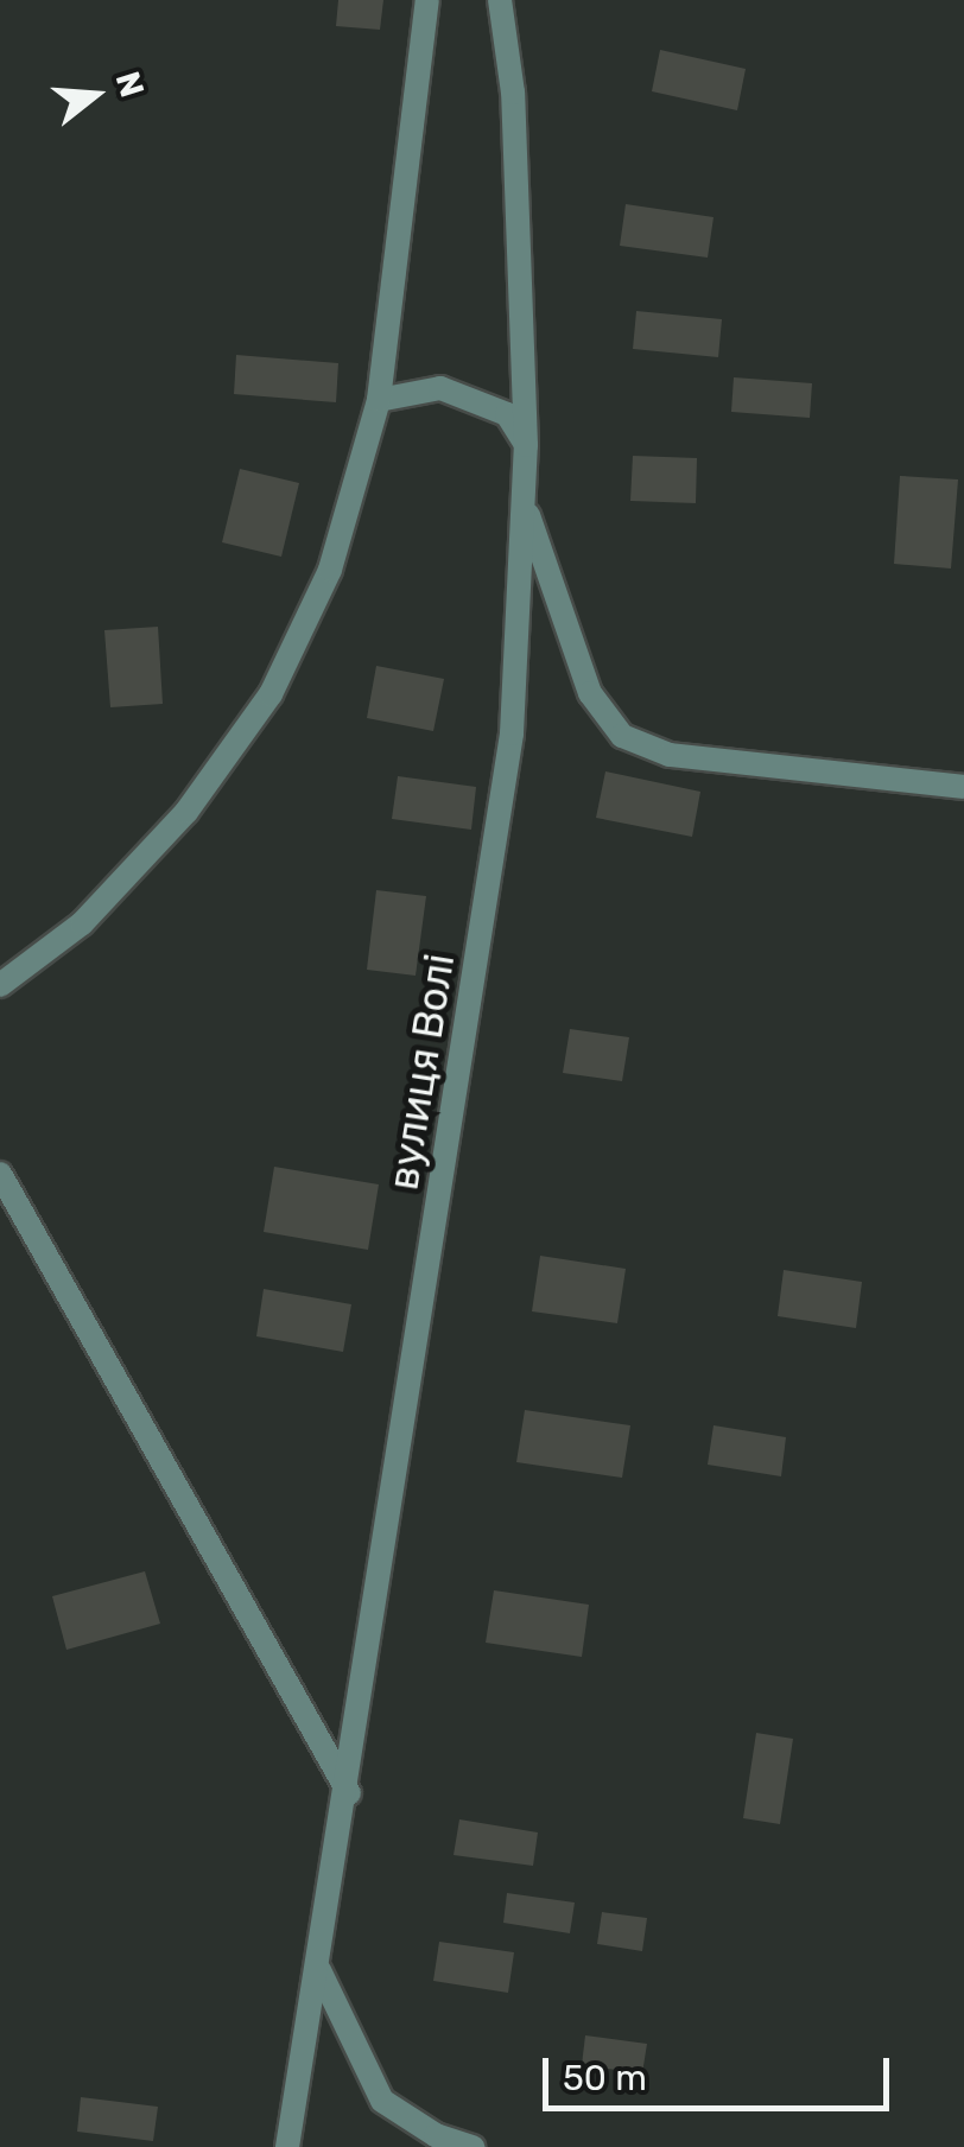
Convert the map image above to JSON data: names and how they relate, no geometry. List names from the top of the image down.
{
  "streets": {
    "street": ["вулиця Волі"]
  },
  "scale_bar": "50 m",
  "north": "right"
}
